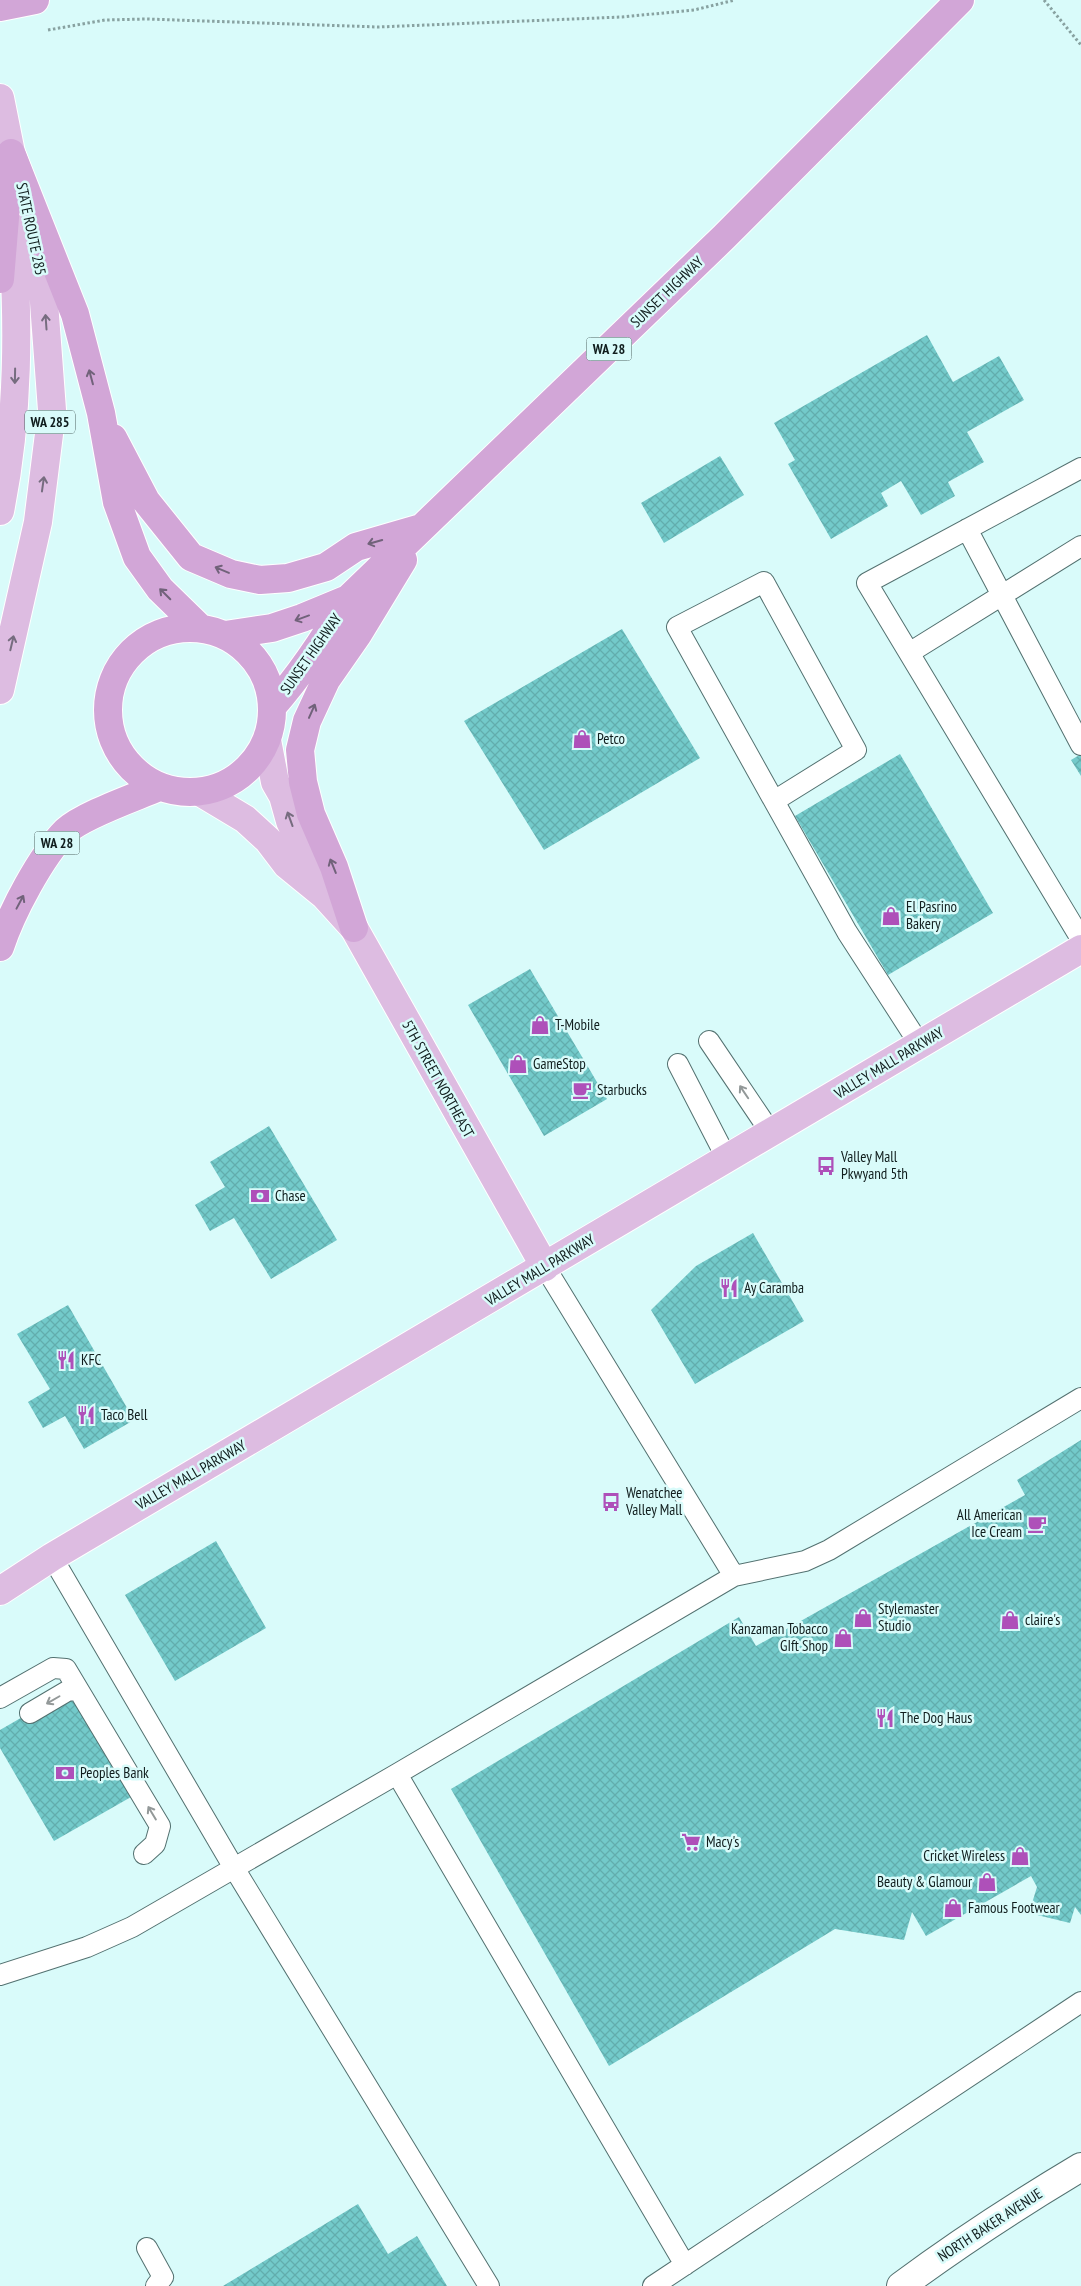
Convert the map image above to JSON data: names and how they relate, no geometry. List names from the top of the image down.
{
  "streets": {
    "highway": ["SUNSET HIGHWAY", "WA 28"],
    "main road": [
      "STATE ROUTE 285",
      "WA 285",
      "VALLEY MALL PARKWAY",
      "5TH STREET NORTHEAST"
    ],
    "street": ["NORTH BAKER AVENUE"]
  },
  "crossings": [
    ["STATE ROUTE 285", "WA 285"],
    ["SUNSET HIGHWAY", "WA 28"],
    ["SUNSET HIGHWAY", "5TH STREET NORTHEAST"],
    ["WA 28", "5TH STREET NORTHEAST"],
    ["VALLEY MALL PARKWAY", "5TH STREET NORTHEAST"]
  ],
  "places": {
    "shop": [
      "Petco",
      "El Pasrino Bakery",
      "T-Mobile",
      "GameStop",
      "Stylemaster Studio",
      "claire's",
      "Kanzaman Tobacco GIft Shop",
      "Cricket Wireless",
      "Beauty & Glamour",
      "Famous Footwear"
    ],
    "cafe": ["Starbucks", "All American Ice Cream"],
    "bus stop": ["Valley Mall Pkwyand 5th", "Wenatchee Valley Mall"],
    "bank": ["Chase", "Peoples Bank"],
    "restaurant": [
      "Ay Caramba",
      "KFC",
      "Taco Bell",
      "The Dog Haus"
    ],
    "supermarket": ["Macy's"]
  }
}
